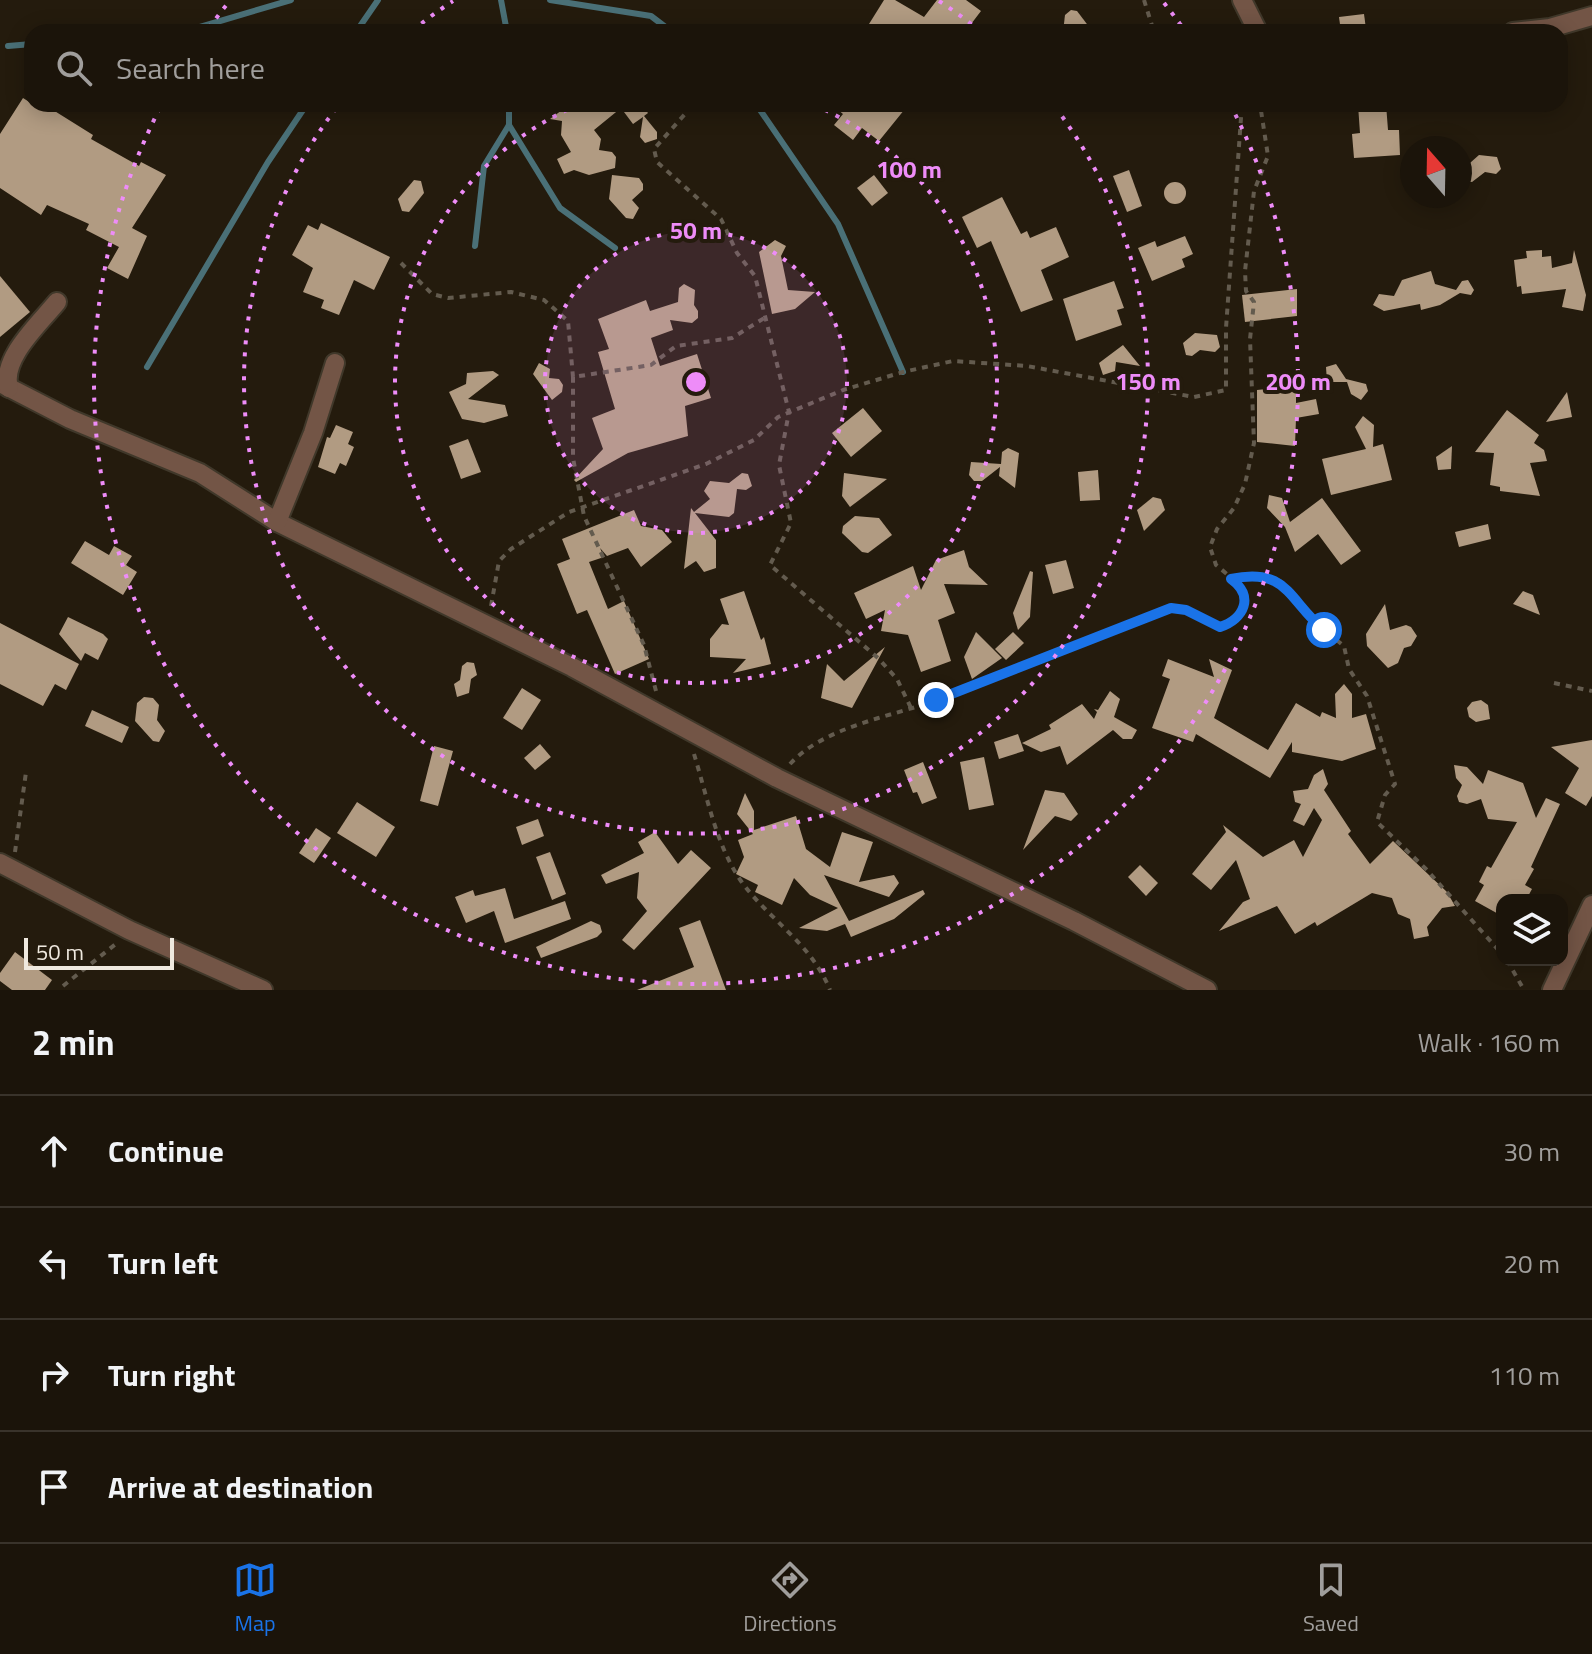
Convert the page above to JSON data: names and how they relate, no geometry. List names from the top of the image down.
{
  "scale_bar": "50 m",
  "north": "top",
  "page": {
    "search": "Search here",
    "scale": "50 m",
    "heading": ["2 min", "Walk · 160 m"],
    "list": [
      ["Continue", "30 m"],
      ["Turn left", "20 m"],
      ["Turn right", "110 m"],
      "Arrive at destination"
    ],
    "nav": ["Map", "Directions", "Saved"]
  },
  "rings": [
    "100 m",
    "50 m",
    "150 m",
    "200 m"
  ]
}
